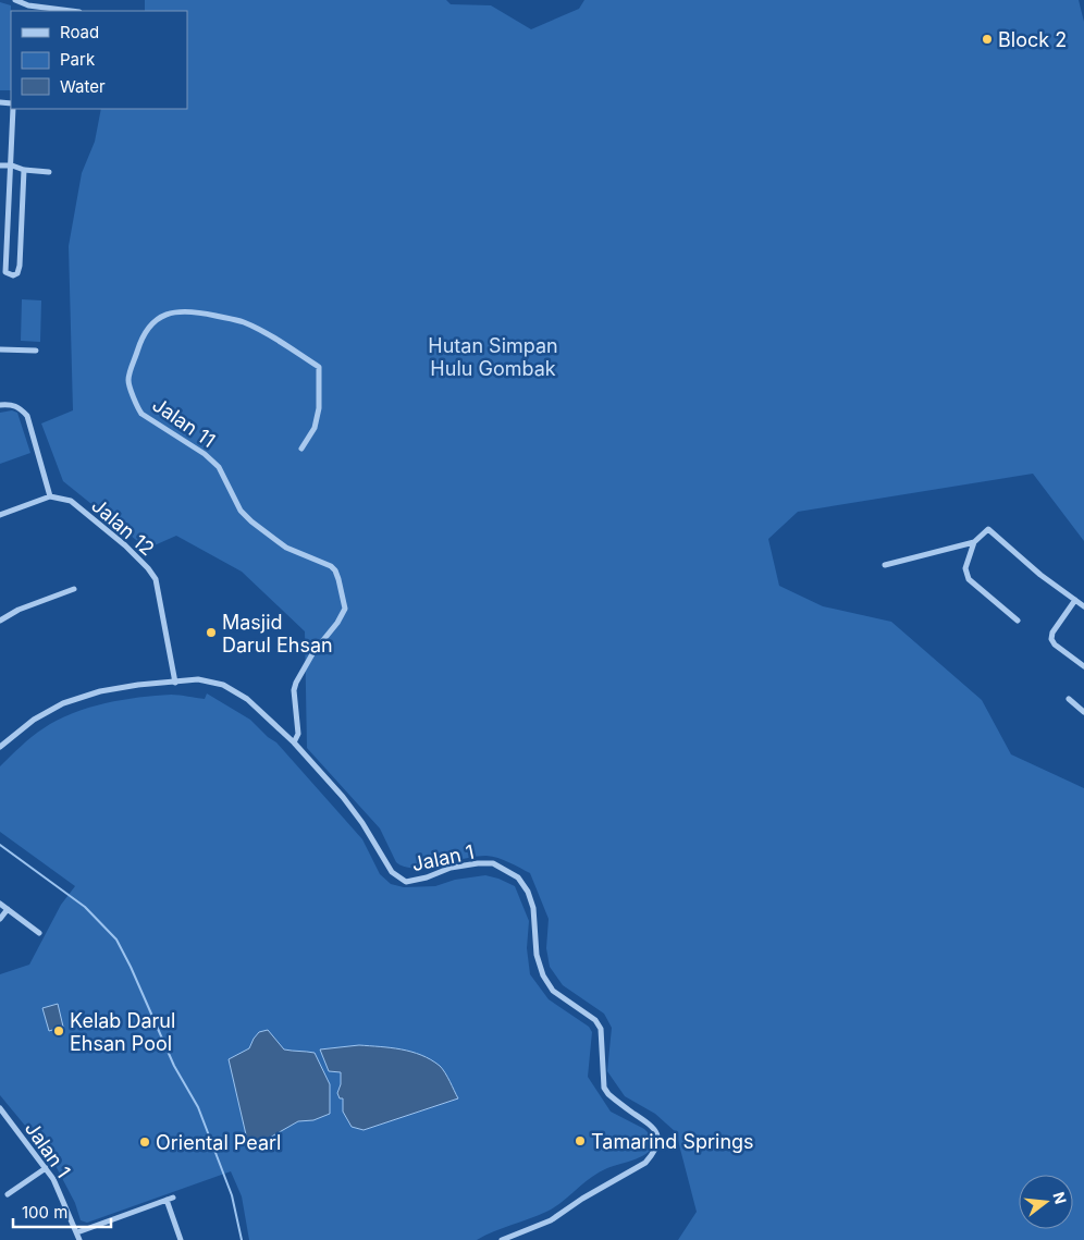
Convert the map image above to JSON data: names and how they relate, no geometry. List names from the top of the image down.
{
  "streets": {
    "street": ["Jalan 11", "Jalan 12", "Jalan 1"]
  },
  "crossings": [
    ["Jalan 11", "Jalan 1"],
    ["Jalan 12", "Jalan 1"]
  ],
  "parks": ["Hutan Simpan Hulu Gombak"],
  "places": [
    "Block 2",
    "Masjid Darul Ehsan",
    "Kelab Darul Ehsan Pool",
    "Tamarind Springs",
    "Oriental Pearl"
  ],
  "legend": ["Road", "Park", "Water"],
  "scale_bar": "100 m",
  "north": "right"
}
